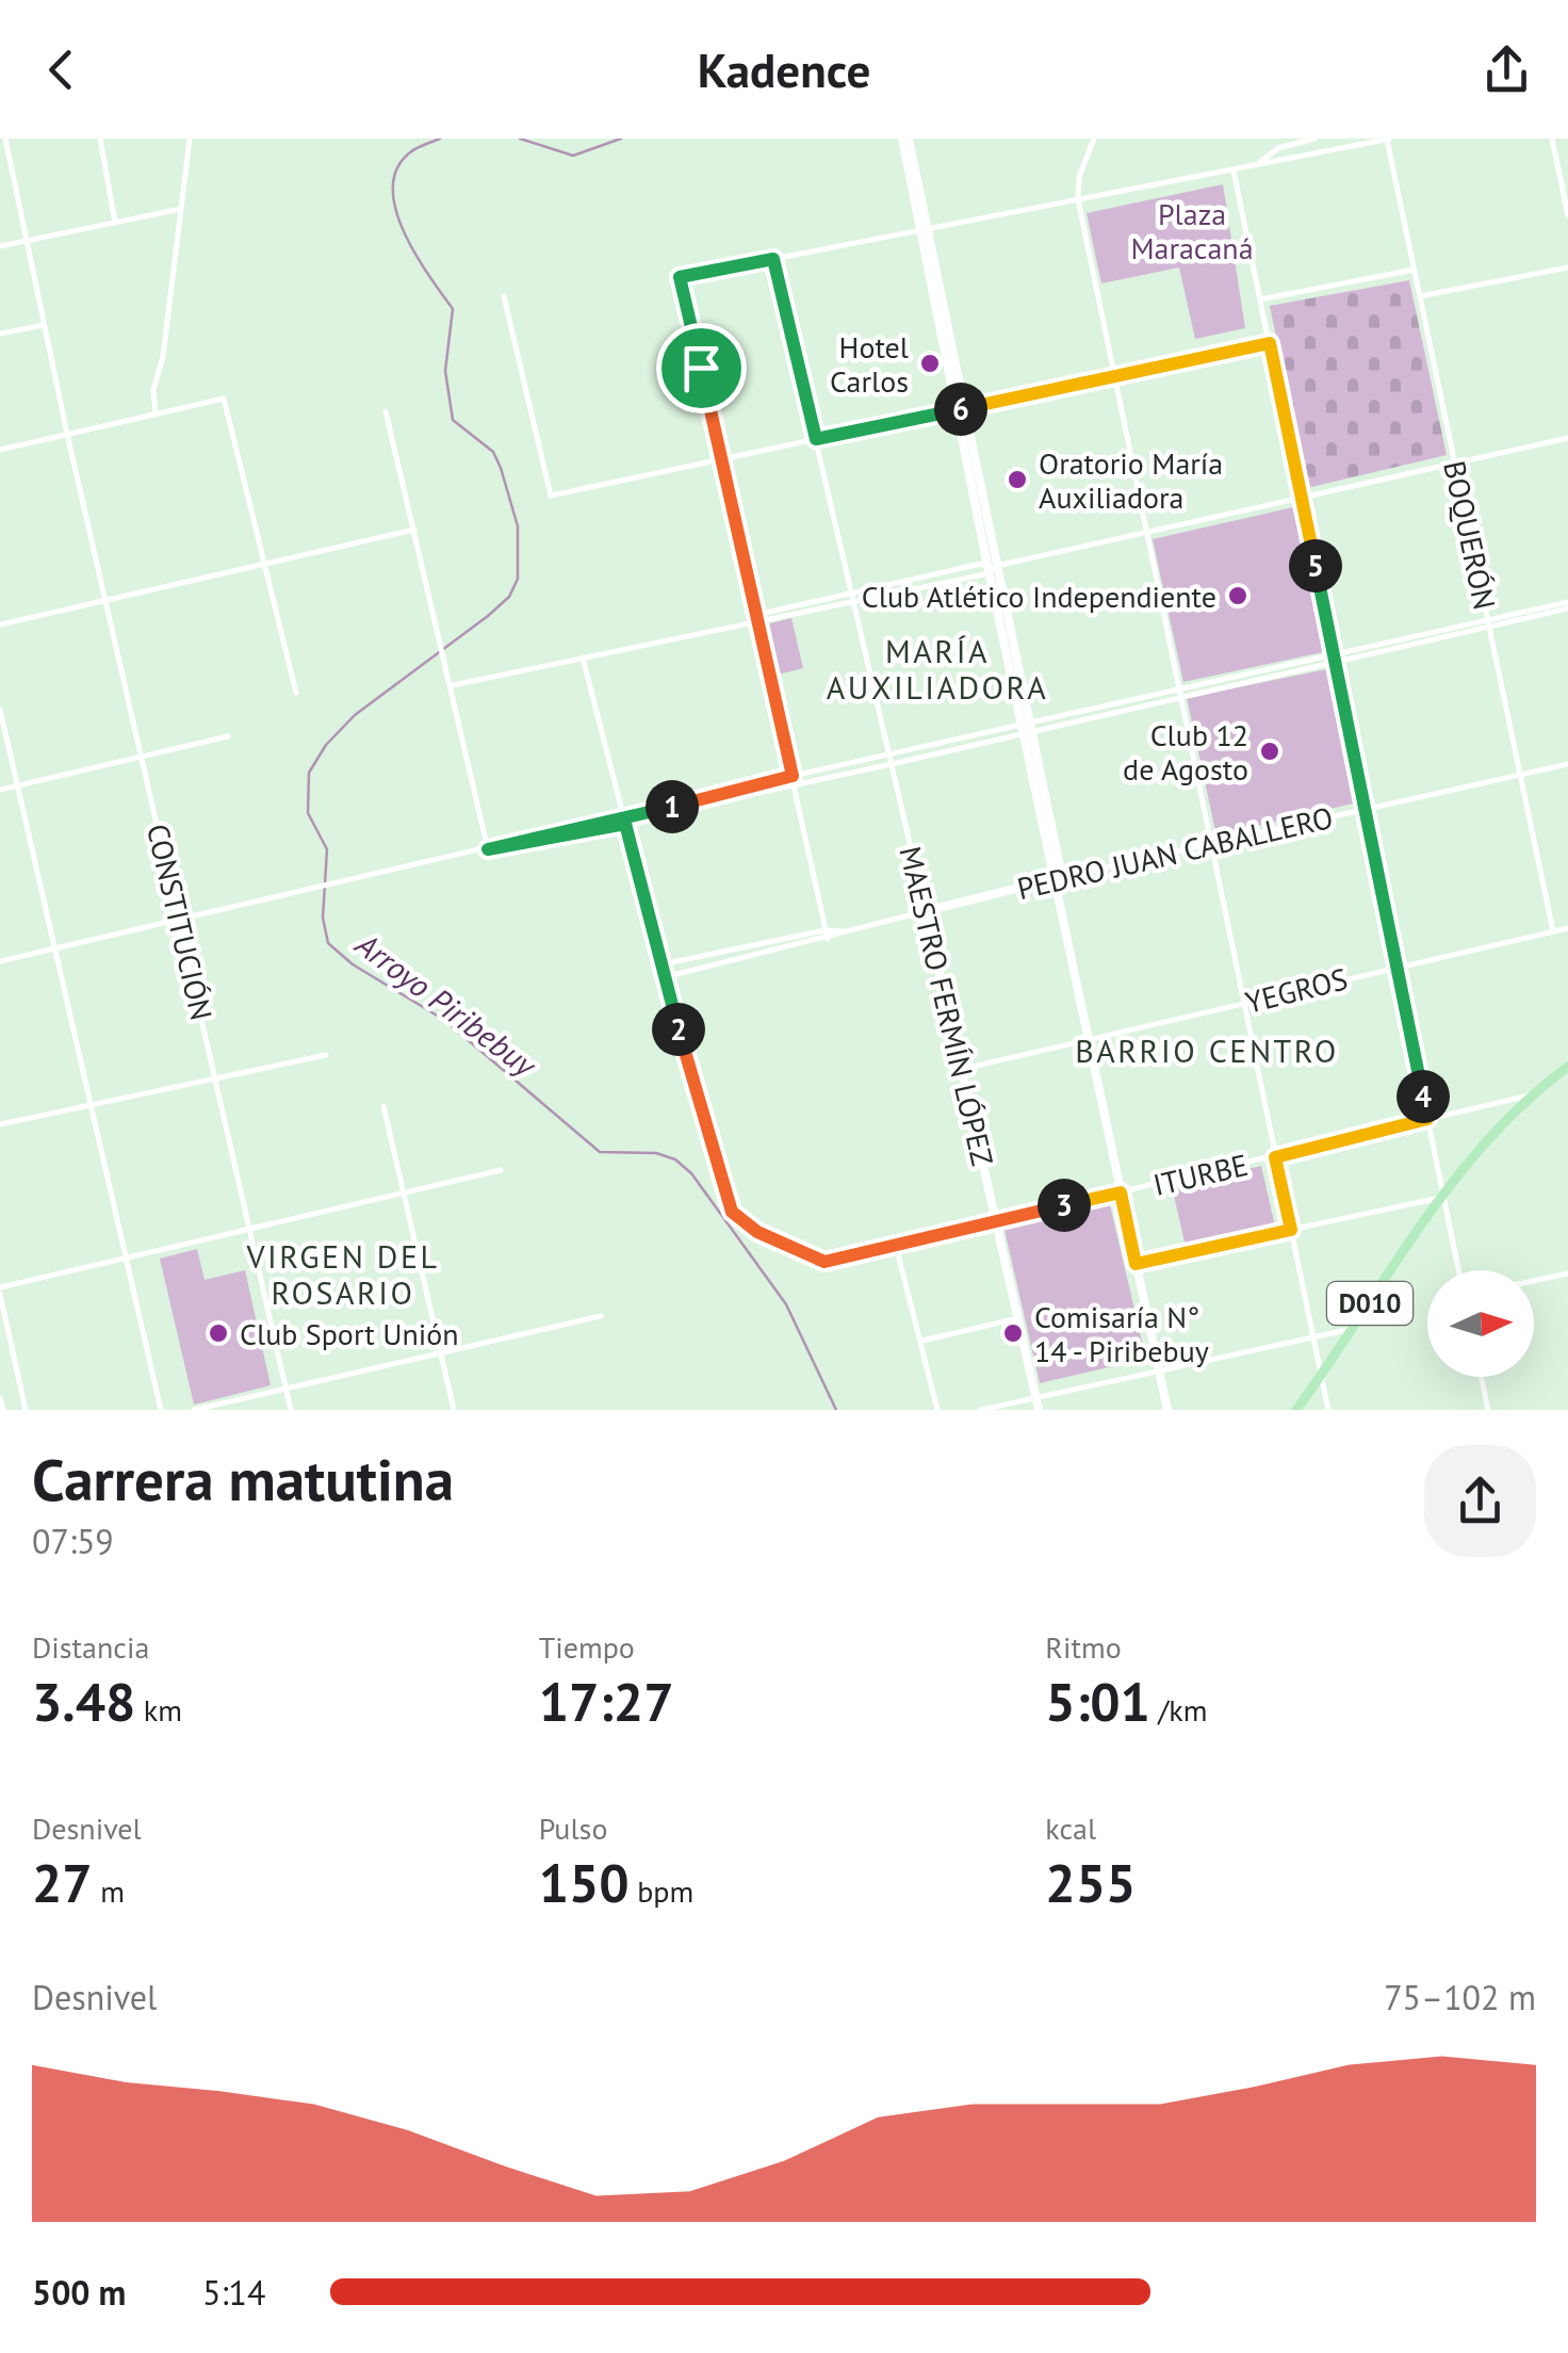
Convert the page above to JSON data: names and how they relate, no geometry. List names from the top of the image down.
{
  "streets": {
    "main road": ["D010"],
    "street": [
      "BOQUERÓN",
      "PEDRO JUAN CABALLERO",
      "CONSTITUCIÓN",
      "YEGROS",
      "MAESTRO FERMÍN LÓPEZ",
      "ITURBE"
    ]
  },
  "crossings": [
    ["BOQUERÓN", "PEDRO JUAN CABALLERO"],
    ["BOQUERÓN", "YEGROS"],
    ["PEDRO JUAN CABALLERO", "MAESTRO FERMÍN LÓPEZ"],
    ["YEGROS", "MAESTRO FERMÍN LÓPEZ"],
    ["MAESTRO FERMÍN LÓPEZ", "ITURBE"],
    ["ITURBE", "D010"]
  ],
  "districts": ["MARÍA AUXILIADORA", "BARRIO CENTRO", "VIRGEN DEL ROSARIO"],
  "water": ["Arroyo Piribebuy"],
  "parks": ["Plaza Maracaná"],
  "places": [
    "Hotel Carlos",
    "Oratorio María Auxiliadora",
    "Club Atlético Independiente",
    "Club 12 de Agosto",
    "Club Sport Unión",
    "Comisaría N° 14 - Piribebuy"
  ],
  "north": "right",
  "page": {
    "header": "Kadence",
    "pins": [
      "6",
      "5",
      "1",
      "2",
      "4",
      "3"
    ],
    "heading": ["Carrera matutina", "07:59"],
    "stats": [
      ["Distancia", "3.48 km"],
      ["Tiempo", "17:27"],
      ["Ritmo", "5:01 /km"],
      ["Desnivel", "27 m"],
      ["Pulso", "150 bpm"],
      ["kcal", "255"]
    ],
    "chart": ["Desnivel", "75–102 m"],
    "list": [
      {
        "name": "500 m",
        "note": "5:14"
      }
    ]
  }
}
